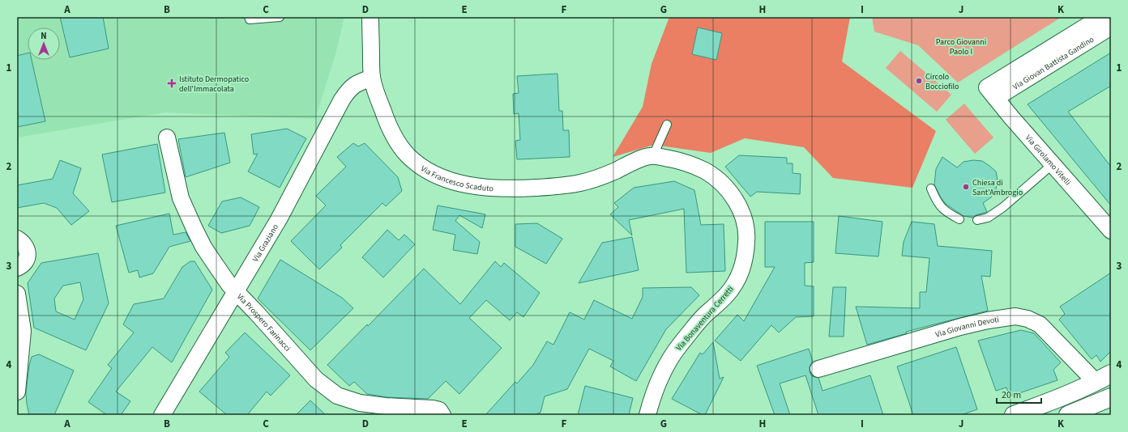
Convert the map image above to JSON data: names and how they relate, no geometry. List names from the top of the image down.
{
  "streets": {
    "street": [
      "Via Giovan Battista Gandino",
      "Via Girolamo Vitelli",
      "Via Francesco Scaduto",
      "Via Graziano",
      "Via Bonaventura Cerretti",
      "Via Prospero Farinacci",
      "Via Giovanni Devoti"
    ]
  },
  "crossings": [
    ["Via Giovan Battista Gandino", "Via Girolamo Vitelli"],
    ["Via Francesco Scaduto", "Via Graziano"],
    ["Via Francesco Scaduto", "Via Bonaventura Cerretti"],
    ["Via Graziano", "Via Prospero Farinacci"]
  ],
  "parks": ["Parco Giovanni Paolo I"],
  "places": {
    "other": ["Circolo Bocciofilo", "Chiesa di Sant'Ambrogio"],
    "health": ["Istituto Dermopatico dell'Immacolata"]
  },
  "scale_bar": "20 m",
  "north": "top",
  "grid": {
    "columns": [
      "A",
      "B",
      "C",
      "D",
      "E",
      "F",
      "G",
      "H",
      "I",
      "J",
      "K"
    ],
    "rows": [
      "1",
      "2",
      "3",
      "4"
    ]
  }
}
